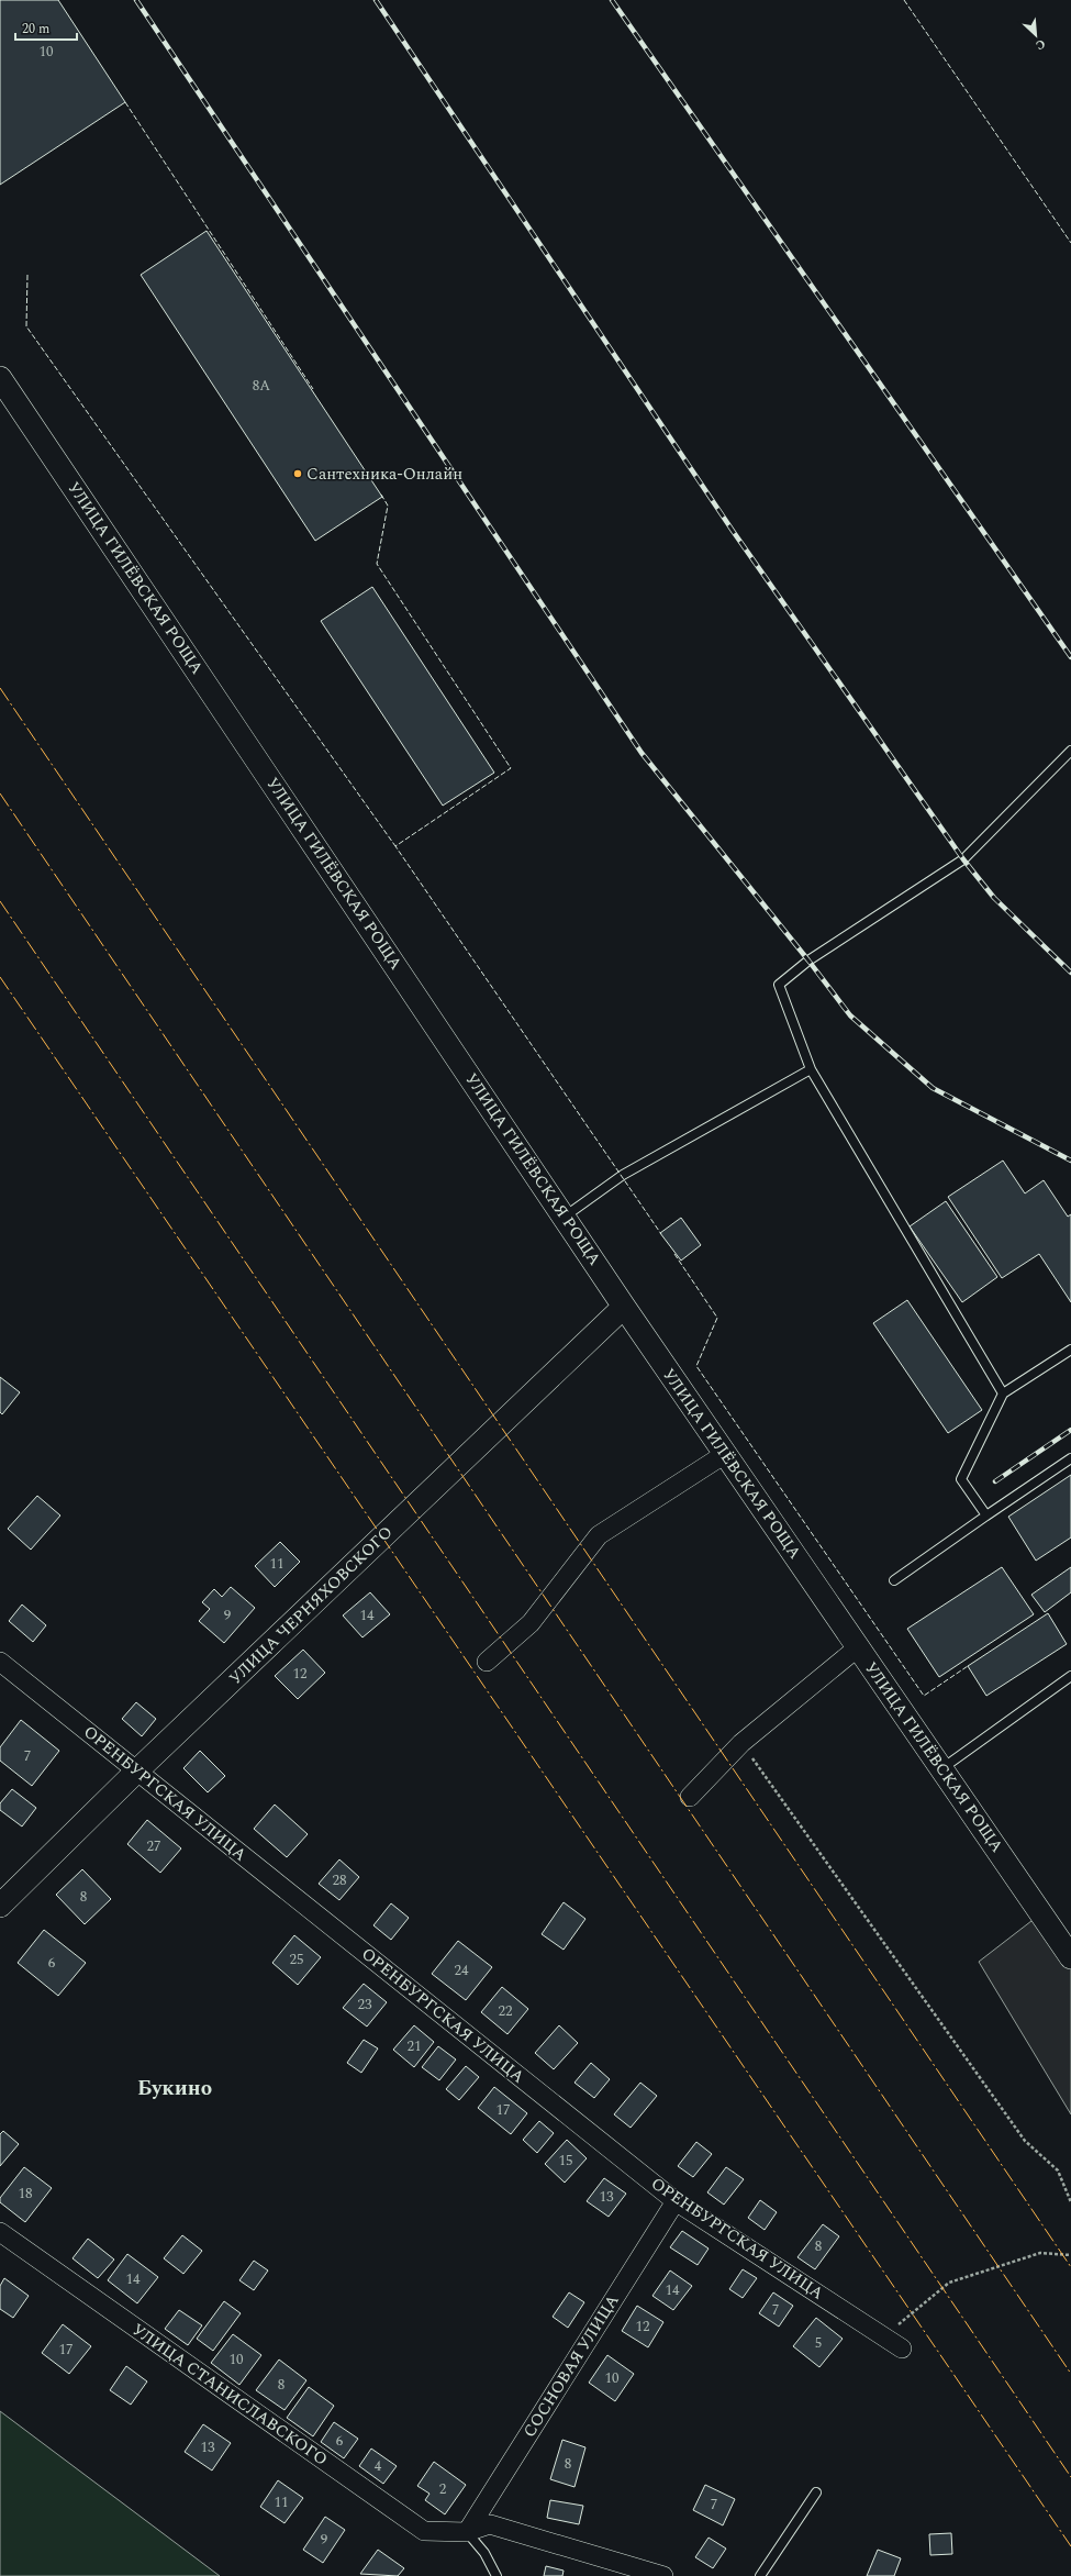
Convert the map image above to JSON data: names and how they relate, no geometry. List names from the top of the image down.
{
  "streets": {
    "street": [
      "УЛИЦА ГИЛЁВСКАЯ РОЩА",
      "УЛИЦА ЧЕРНЯХОВСКОГО",
      "ОРЕНБУРГСКАЯ УЛИЦА",
      "СОСНОВАЯ УЛИЦА",
      "УЛИЦА СТАНИСЛАВСКОГО"
    ]
  },
  "crossings": [
    ["УЛИЦА ГИЛЁВСКАЯ РОЩА", "УЛИЦА ЧЕРНЯХОВСКОГО"],
    ["УЛИЦА ЧЕРНЯХОВСКОГО", "ОРЕНБУРГСКАЯ УЛИЦА"],
    ["ОРЕНБУРГСКАЯ УЛИЦА", "СОСНОВАЯ УЛИЦА"],
    ["СОСНОВАЯ УЛИЦА", "УЛИЦА СТАНИСЛАВСКОГО"]
  ],
  "districts": ["Букино"],
  "places": ["Сантехника-Онлайн"],
  "house_numbers": [
    "10",
    "8А",
    "11",
    "9",
    "14",
    "12",
    "7",
    "27",
    "28",
    "8",
    "25",
    "6",
    "24",
    "23",
    "22",
    "21",
    "17",
    "15",
    "18",
    "13",
    "8",
    "14",
    "14",
    "7",
    "12",
    "5",
    "17",
    "10",
    "10",
    "8",
    "6",
    "13",
    "8",
    "4",
    "2",
    "11",
    "7",
    "9"
  ],
  "scale_bar": "20 m",
  "north": "bottom right"
}
